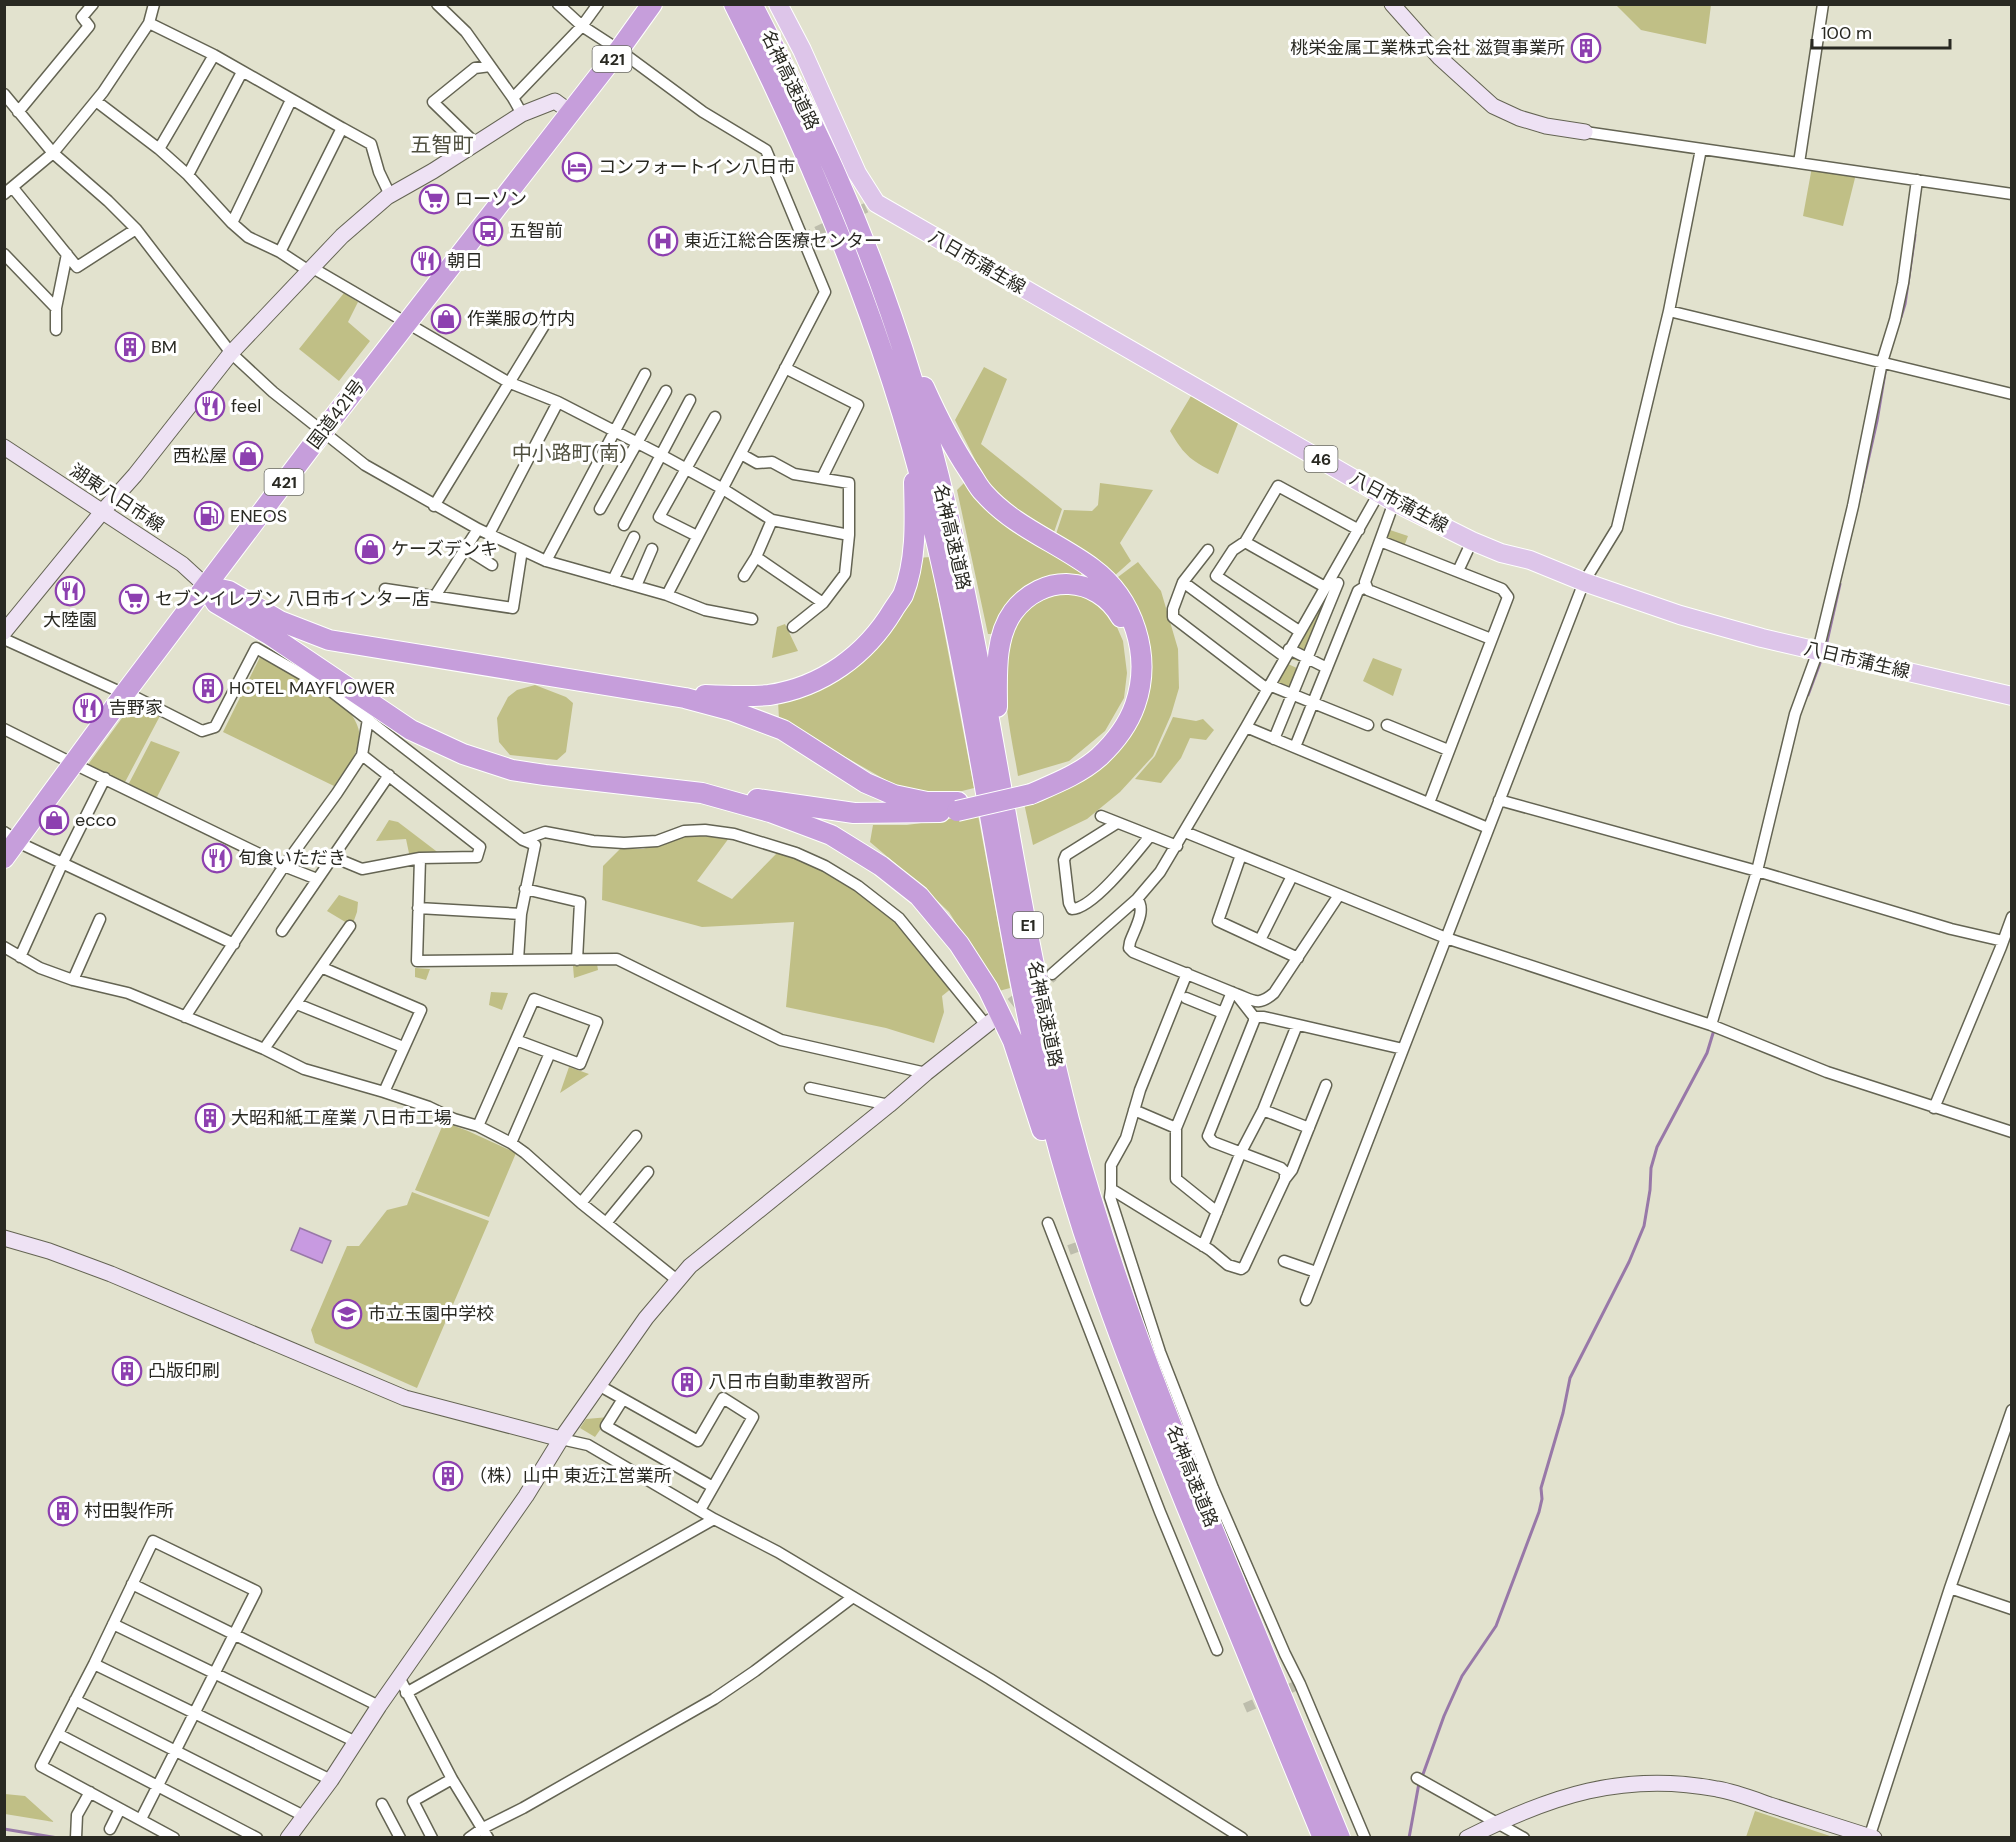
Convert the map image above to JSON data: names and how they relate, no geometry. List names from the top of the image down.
{
  "streets": {
    "highway": [
      "421",
      "名神高速道路",
      "国道421号",
      "E1"
    ],
    "main road": ["八日市蒲生線", "46"],
    "street": ["湖東八日市線"]
  },
  "crossings": [
    ["国道421号", "湖東八日市線"]
  ],
  "districts": ["五智町", "中小路町(南)"],
  "places": {
    "building": [
      "桃栄金属工業株式会社 滋賀事業所",
      "BM",
      "HOTEL MAYFLOWER",
      "大昭和紙工産業 八日市工場",
      "凸版印刷",
      "八日市自動車教習所",
      "（株）山中 東近江営業所",
      "村田製作所"
    ],
    "hotel": ["コンフォートイン八日市"],
    "supermarket": ["ローソン", "セブンイレブン 八日市インター店"],
    "bus stop": ["五智前"],
    "hospital": ["東近江総合医療センター"],
    "restaurant": [
      "朝日",
      "feel",
      "大陸園",
      "吉野家",
      "旬食いただき"
    ],
    "shop": [
      "作業服の竹内",
      "西松屋",
      "ケーズデンキ",
      "ecco"
    ],
    "fuel station": ["ENEOS"],
    "school or university": ["市立玉園中学校"]
  },
  "scale_bar": "100 m"
}
